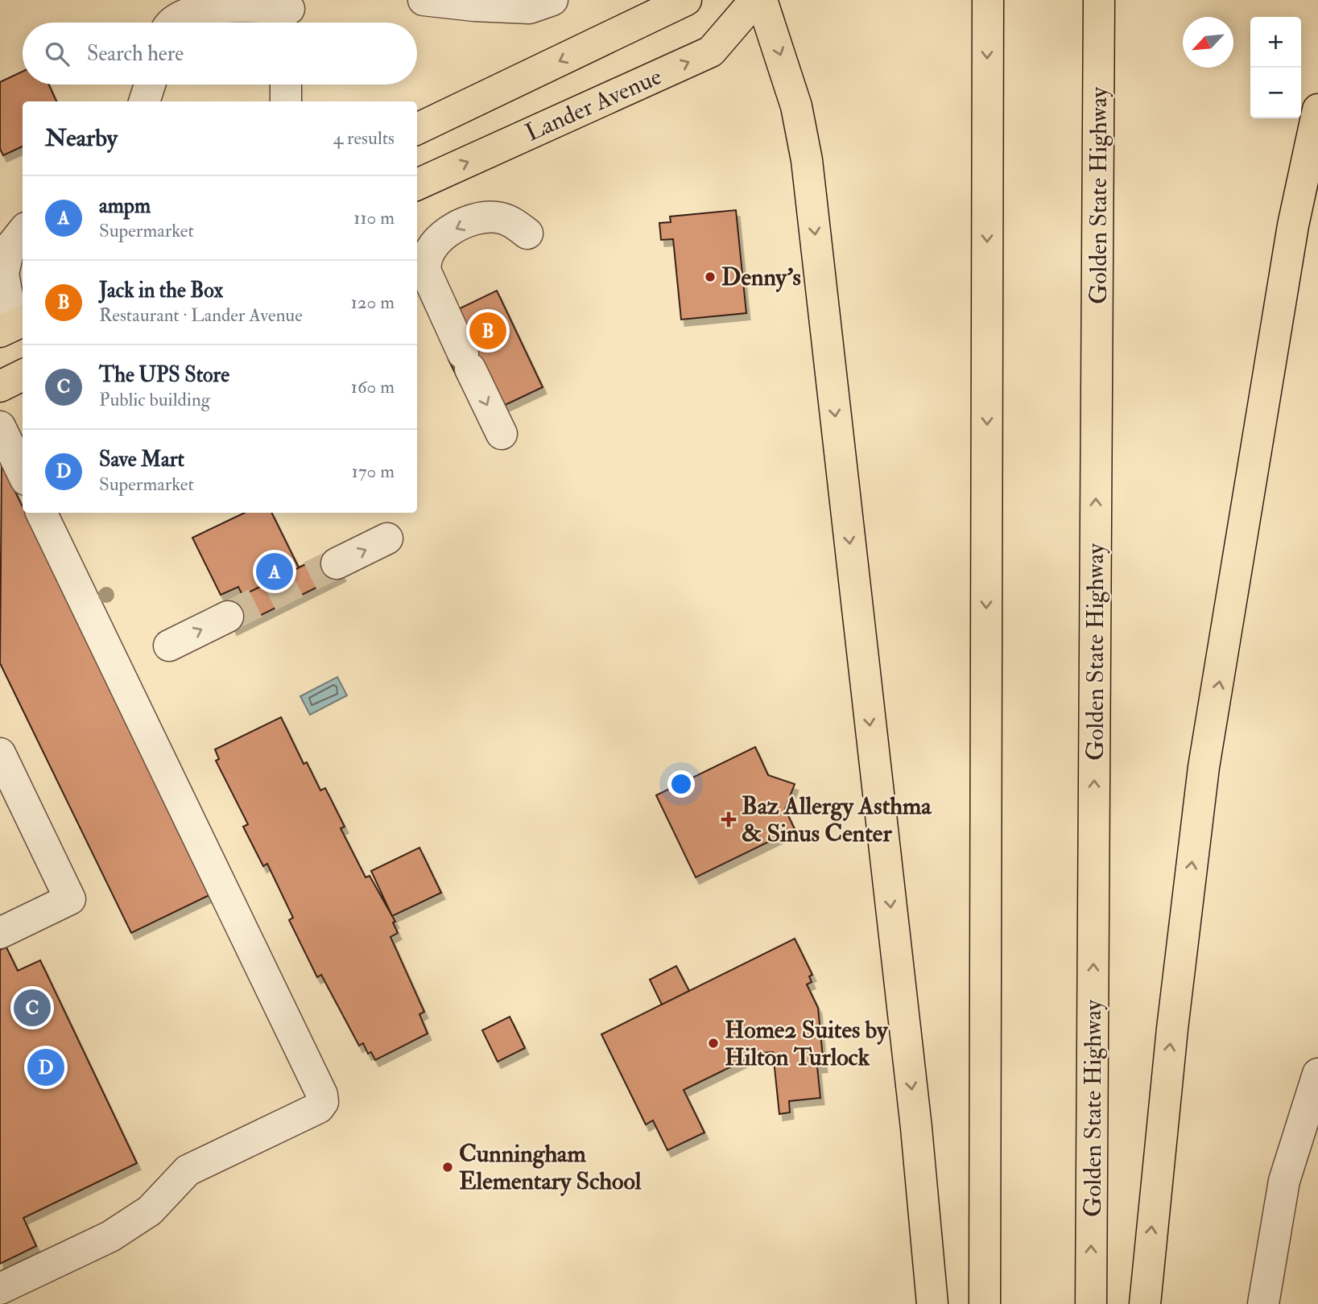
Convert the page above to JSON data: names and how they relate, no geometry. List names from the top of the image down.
{
  "streets": {
    "main road": ["Lander Avenue", "Golden State Highway"]
  },
  "places": {
    "other": ["Denny's", "Home2 Suites by Hilton Turlock", "Cunningham Elementary School"],
    "health": ["Baz Allergy Asthma & Sinus Center"]
  },
  "north": "bottom left",
  "page": {
    "map_buttons": ["+", "−"],
    "search": "Search here",
    "heading": ["Nearby", "4 results"],
    "list": [
      {
        "mark": "A",
        "name": "ampm",
        "note": "Supermarket",
        "value": "110 m"
      },
      {
        "mark": "B",
        "name": "Jack in the Box",
        "note": "Restaurant · Lander Avenue",
        "value": "120 m"
      },
      {
        "mark": "C",
        "name": "The UPS Store",
        "note": "Public building",
        "value": "160 m"
      },
      {
        "mark": "D",
        "name": "Save Mart",
        "note": "Supermarket",
        "value": "170 m"
      }
    ],
    "pins": [
      "B",
      "A",
      "C",
      "D"
    ]
  }
}
